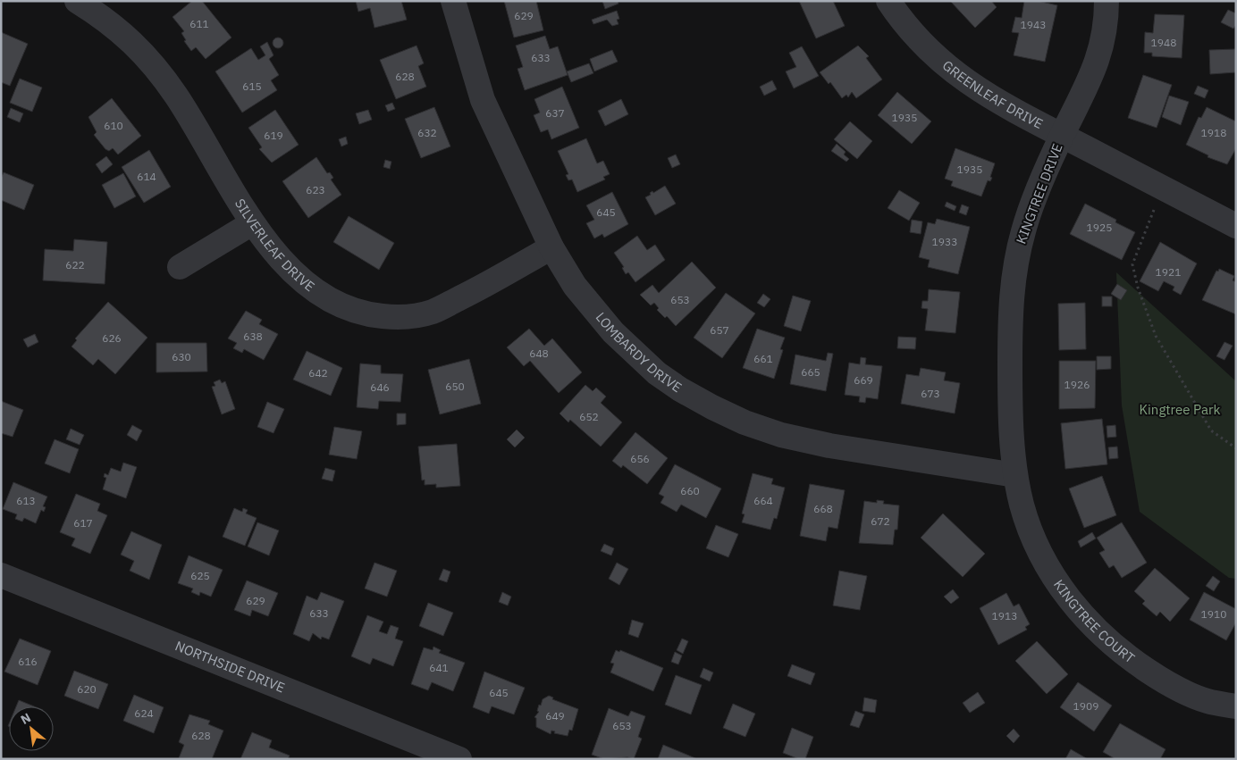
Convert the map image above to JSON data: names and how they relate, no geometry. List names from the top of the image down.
{
  "streets": {
    "street": [
      "GREENLEAF DRIVE",
      "KINGTREE DRIVE",
      "SILVERLEAF DRIVE",
      "LOMBARDY DRIVE",
      "KINGTREE COURT",
      "NORTHSIDE DRIVE"
    ]
  },
  "crossings": [
    ["GREENLEAF DRIVE", "KINGTREE DRIVE"],
    ["KINGTREE DRIVE", "LOMBARDY DRIVE"],
    ["KINGTREE DRIVE", "KINGTREE COURT"],
    ["SILVERLEAF DRIVE", "LOMBARDY DRIVE"],
    ["LOMBARDY DRIVE", "KINGTREE COURT"]
  ],
  "parks": ["Kingtree Park"],
  "house_numbers": [
    "629",
    "611",
    "1943",
    "1948",
    "633",
    "628",
    "615",
    "637",
    "1935",
    "610",
    "632",
    "1918",
    "619",
    "1935",
    "614",
    "623",
    "645",
    "1925",
    "1933",
    "622",
    "1921",
    "653",
    "657",
    "638",
    "626",
    "648",
    "630",
    "661",
    "665",
    "642",
    "669",
    "1926",
    "650",
    "646",
    "673",
    "652",
    "656",
    "660",
    "613",
    "664",
    "668",
    "672",
    "617",
    "625",
    "629",
    "633",
    "1910",
    "1913",
    "616",
    "641",
    "620",
    "645",
    "1909",
    "624",
    "649",
    "653",
    "628"
  ],
  "north": "top left"
}
